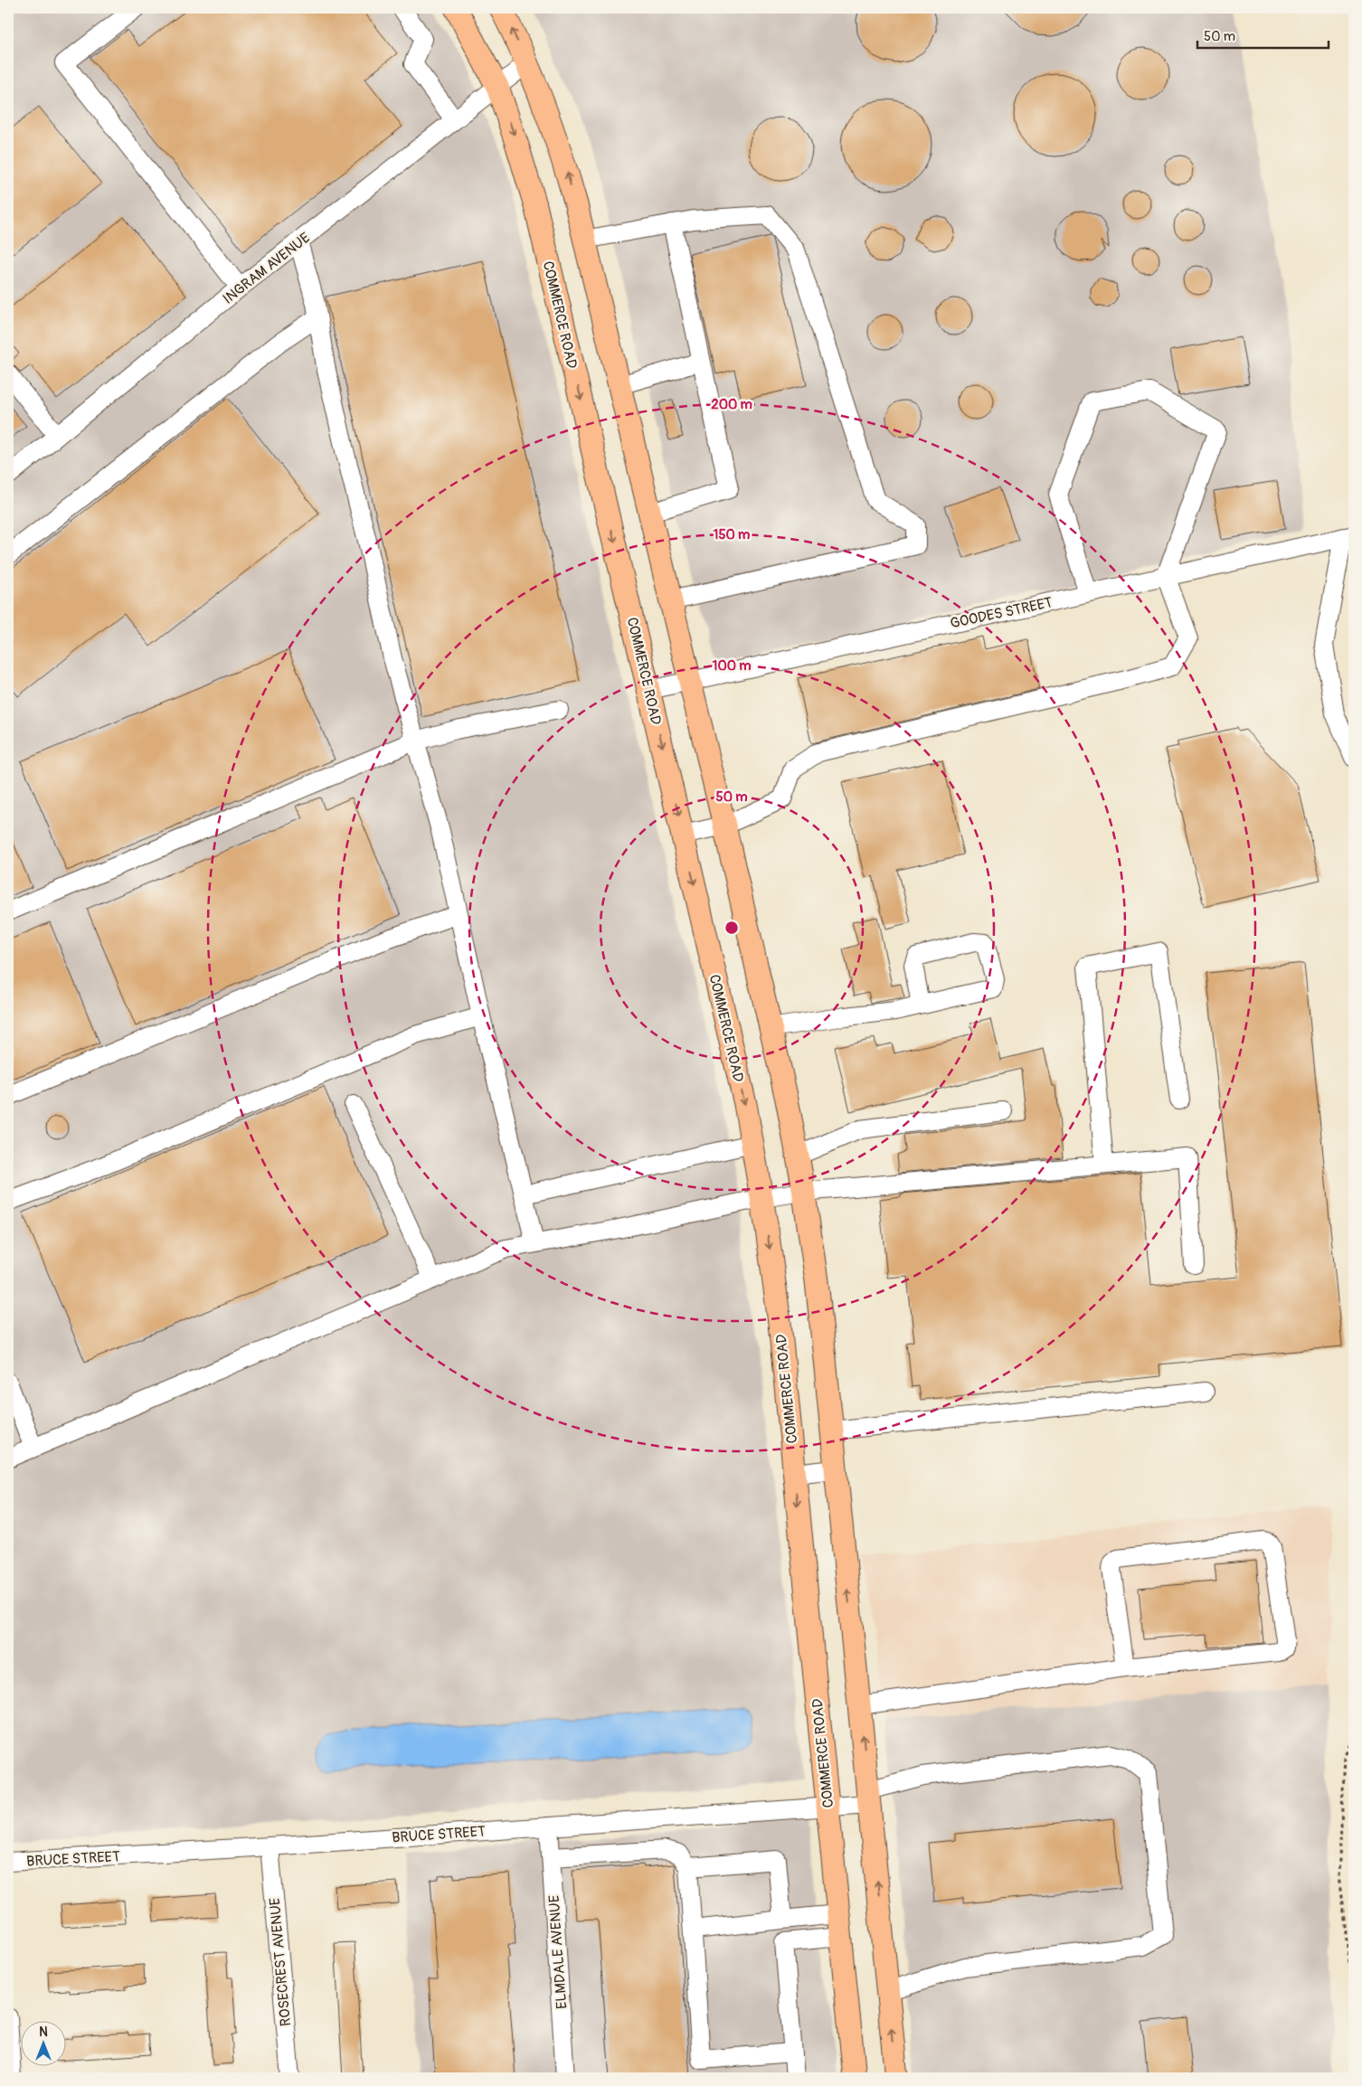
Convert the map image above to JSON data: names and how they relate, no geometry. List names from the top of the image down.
{
  "streets": {
    "main road": ["COMMERCE ROAD"],
    "street": [
      "INGRAM AVENUE",
      "GOODES STREET",
      "BRUCE STREET",
      "ELMDALE AVENUE",
      "ROSECREST AVENUE"
    ]
  },
  "crossings": [
    ["INGRAM AVENUE", "COMMERCE ROAD"],
    ["COMMERCE ROAD", "GOODES STREET"],
    ["COMMERCE ROAD", "BRUCE STREET"],
    ["BRUCE STREET", "ELMDALE AVENUE"],
    ["BRUCE STREET", "ROSECREST AVENUE"]
  ],
  "scale_bar": "50 m",
  "north": "top",
  "rings": [
    "200 m",
    "150 m",
    "100 m",
    "50 m"
  ]
}
